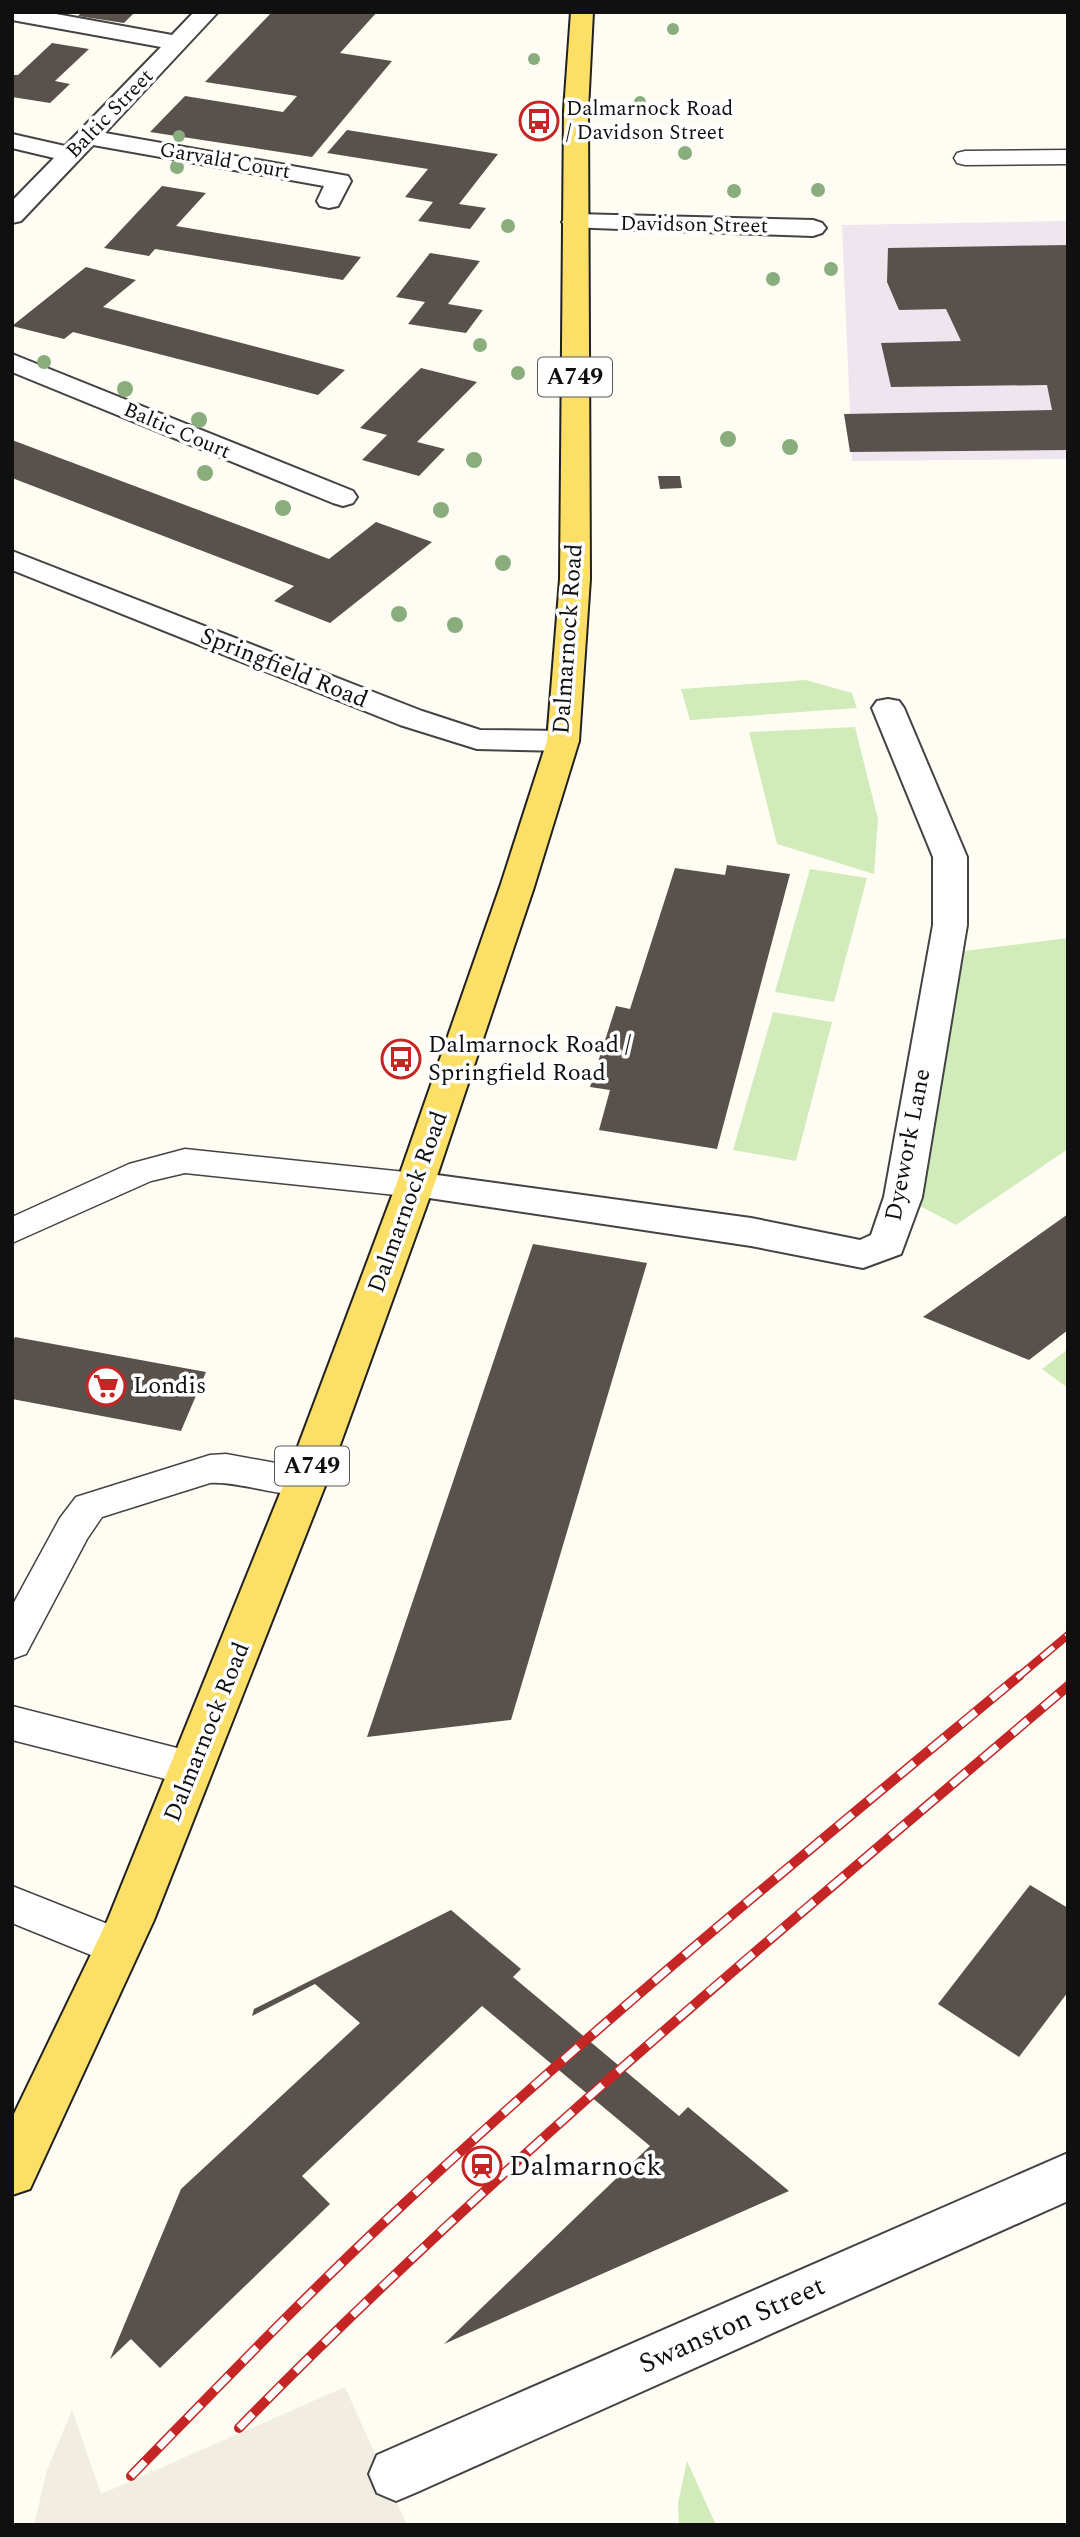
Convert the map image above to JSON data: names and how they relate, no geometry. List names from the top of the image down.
{
  "streets": {
    "main road": ["A749", "Dalmarnock Road"],
    "street": [
      "Baltic Street",
      "Garvald Court",
      "Davidson Street",
      "Baltic Court",
      "Springfield Road",
      "Dyework Lane",
      "Swanston Street"
    ]
  },
  "crossings": [
    ["Baltic Street", "Garvald Court"],
    ["Davidson Street", "Dalmarnock Road"],
    ["Dalmarnock Road", "Springfield Road"],
    ["Dalmarnock Road", "Dyework Lane"]
  ],
  "places": {
    "bus stop": ["Dalmarnock Road / Davidson Street", "Dalmarnock Road / Springfield Road"],
    "supermarket": ["Londis"],
    "station": ["Dalmarnock"]
  }
}
